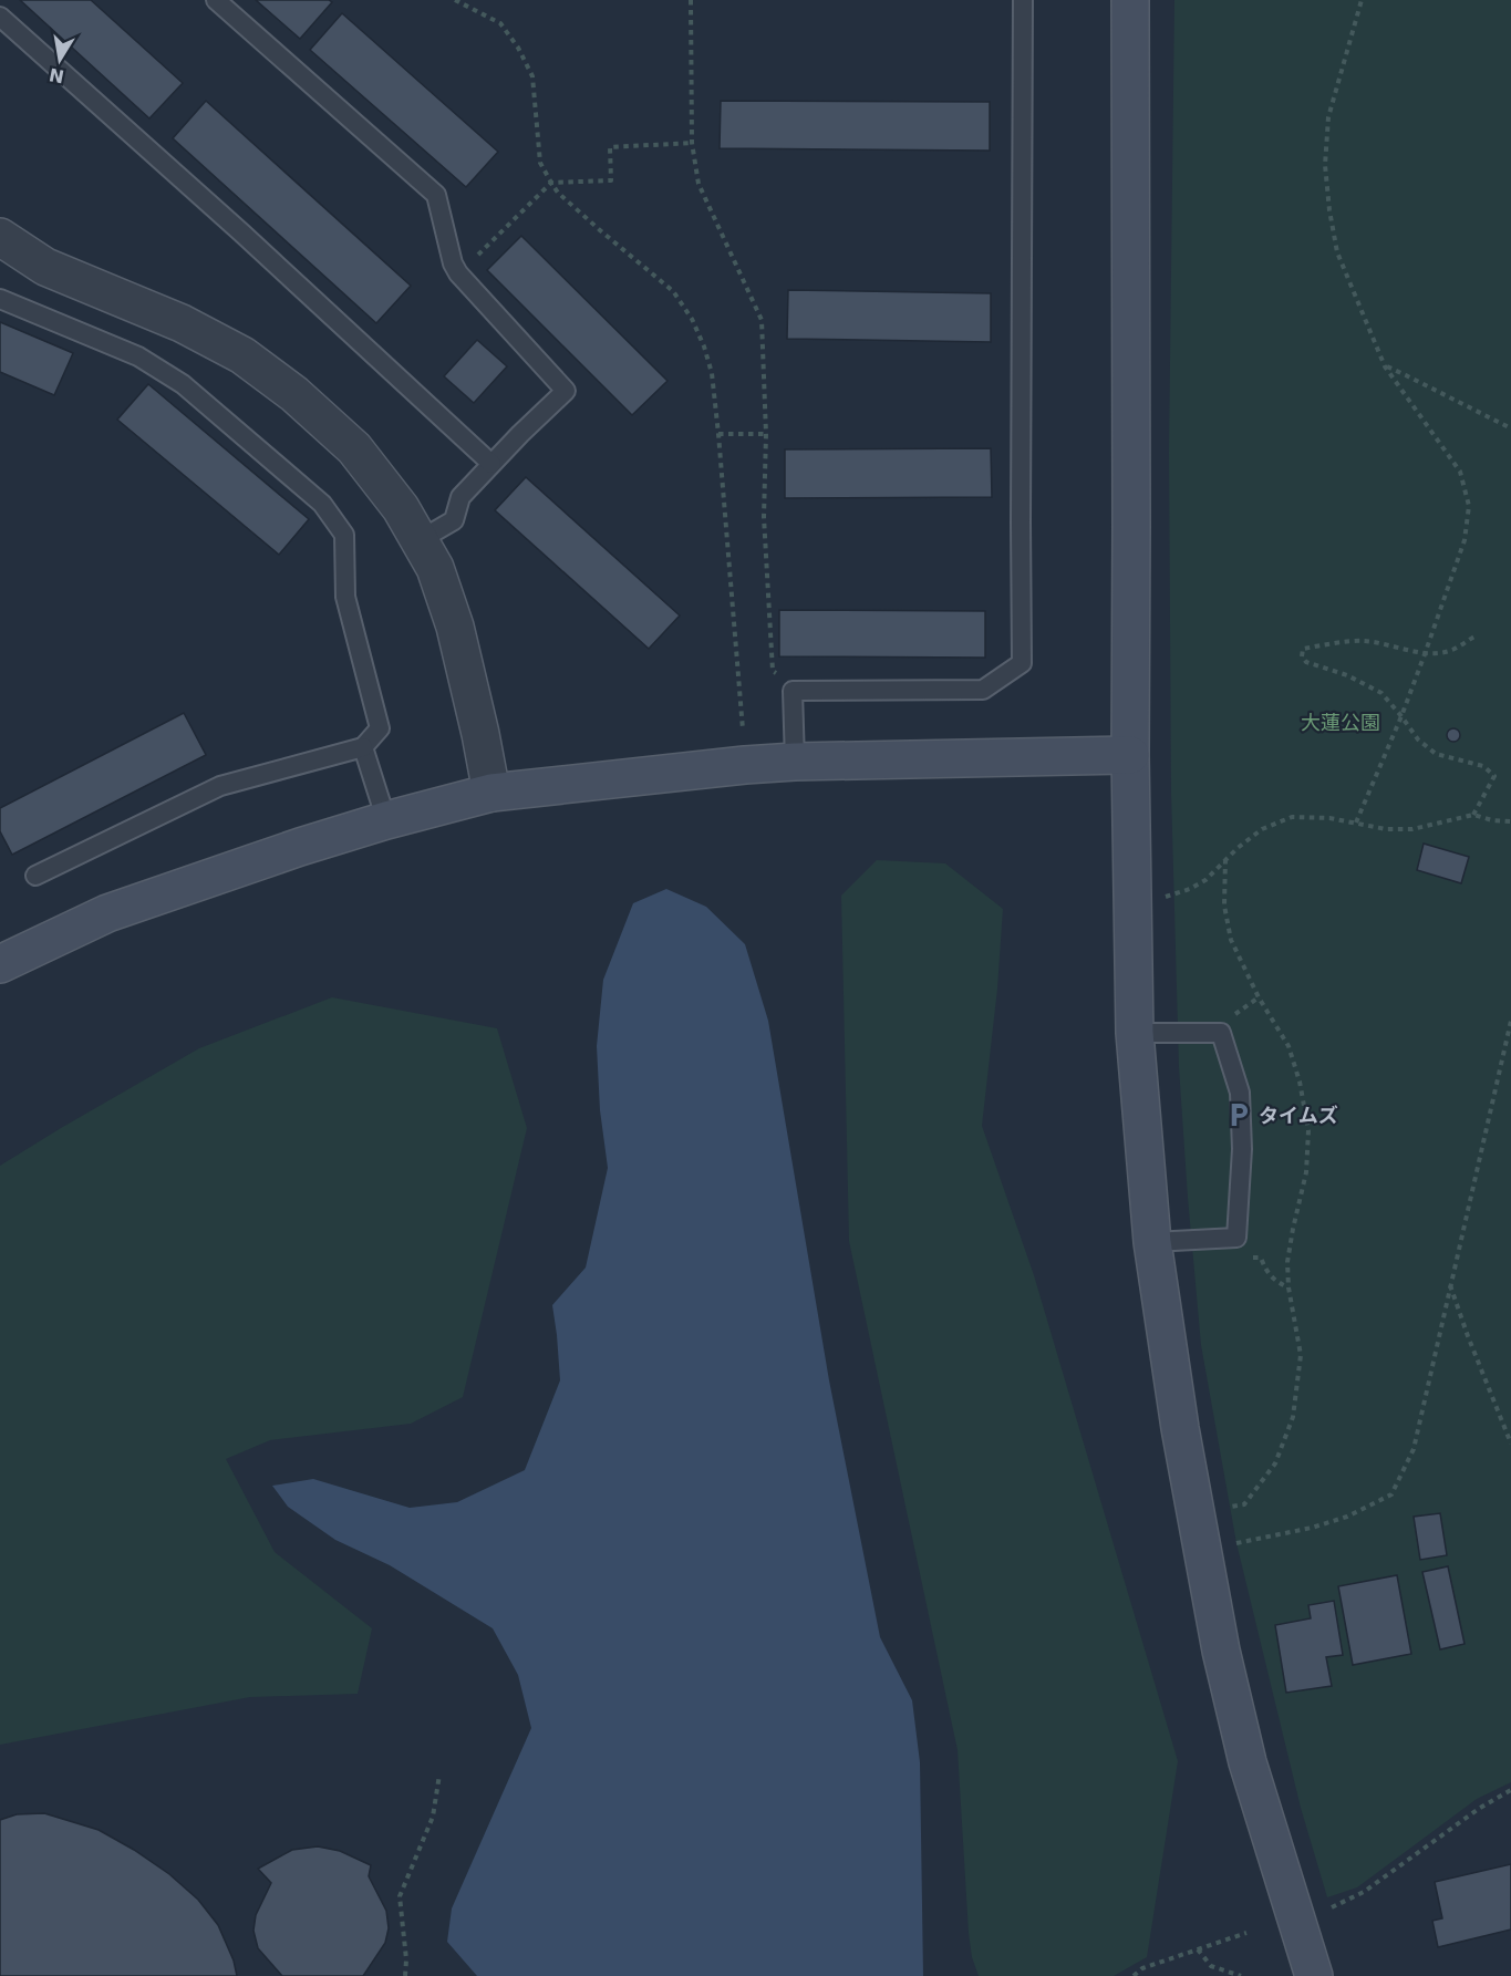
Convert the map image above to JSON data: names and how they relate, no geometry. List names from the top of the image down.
{
  "parks": ["大蓮公園"],
  "places": {
    "parking": ["タイムズ"]
  },
  "north": "bottom"
}
